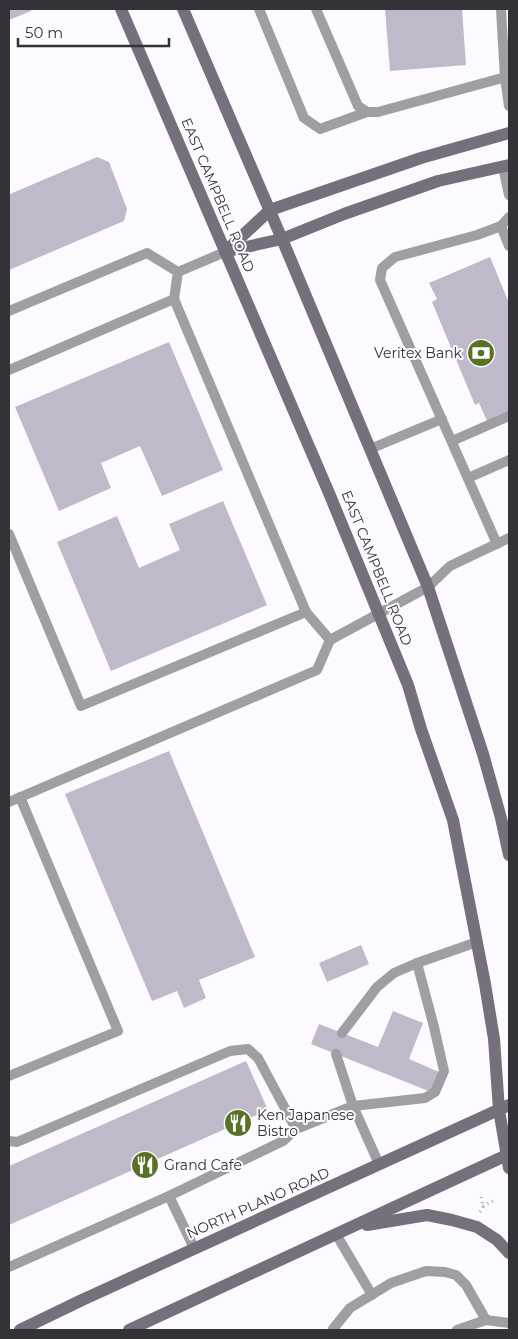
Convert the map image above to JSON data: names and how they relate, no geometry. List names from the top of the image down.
{
  "streets": {
    "main road": ["EAST CAMPBELL ROAD", "NORTH PLANO ROAD"]
  },
  "crossings": [
    ["EAST CAMPBELL ROAD", "NORTH PLANO ROAD"]
  ],
  "places": {
    "bank": ["Veritex Bank"],
    "restaurant": ["Ken Japanese Bistro", "Grand Cafe"]
  },
  "scale_bar": "50 m"
}
